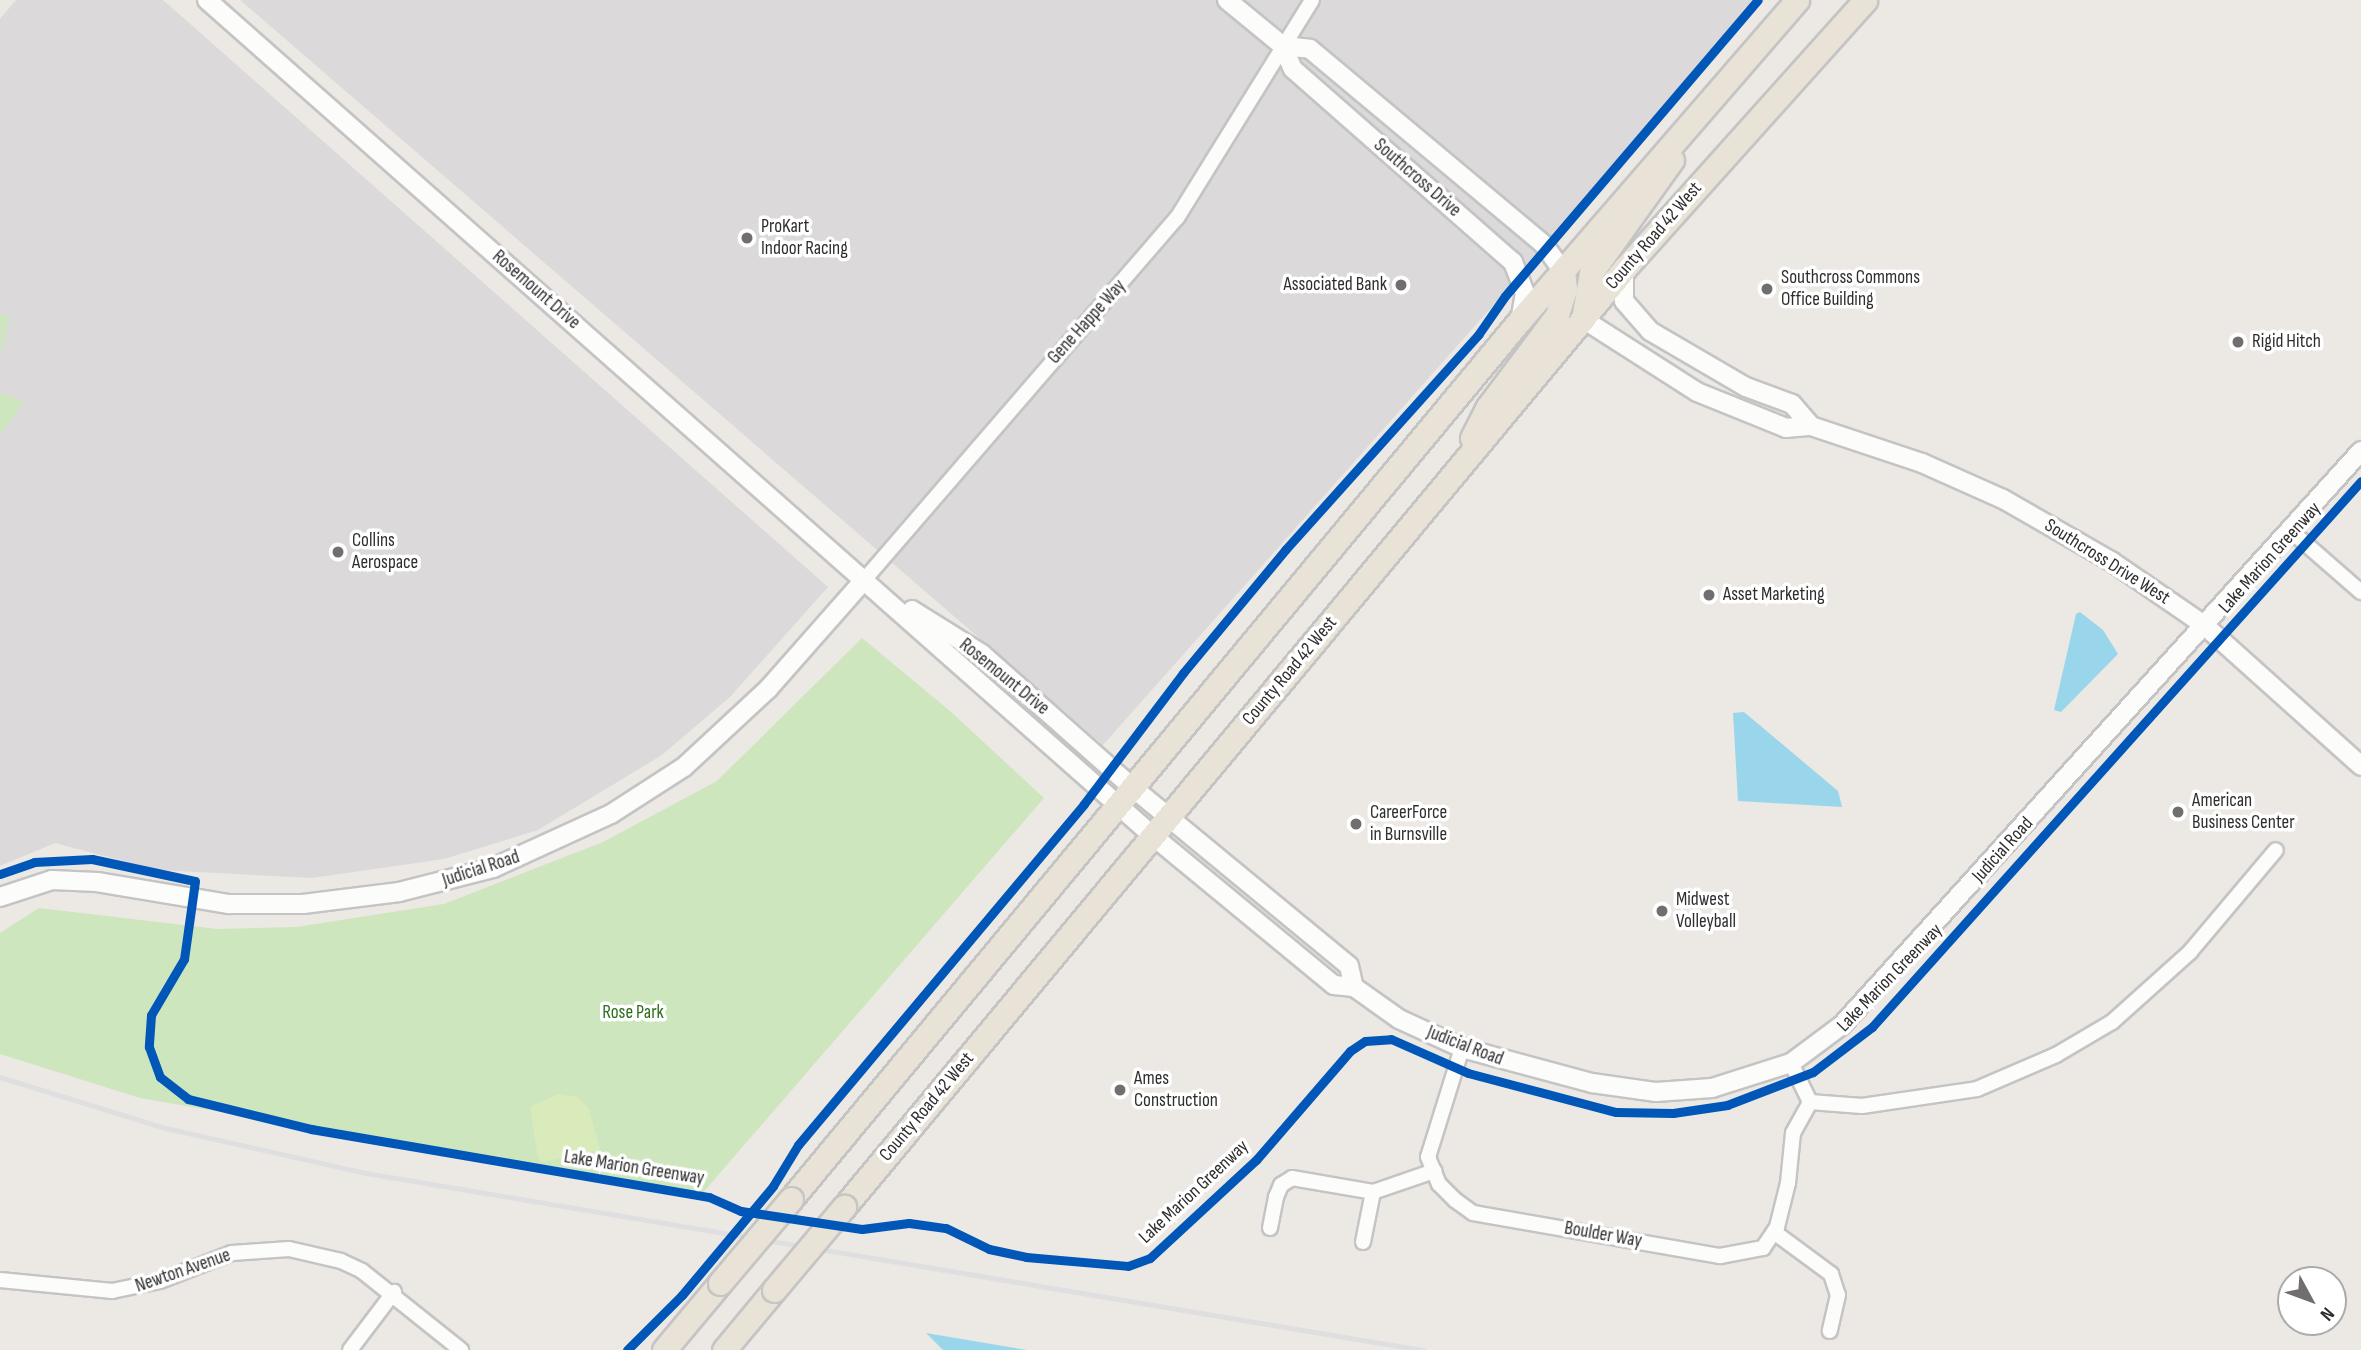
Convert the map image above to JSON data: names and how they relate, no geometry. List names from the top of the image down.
{
  "streets": {
    "highway": ["County Road 42 West"],
    "street": [
      "Southcross Drive",
      "Rosemount Drive",
      "Gene Happe Way",
      "Southcross Drive West",
      "Judicial Road",
      "Boulder Way",
      "Newton Avenue"
    ],
    "cycle path": ["Lake Marion Greenway"]
  },
  "crossings": [
    ["Southcross Drive", "Gene Happe Way"],
    ["County Road 42 West", "Southcross Drive West"],
    ["County Road 42 West", "Judicial Road"],
    ["Rosemount Drive", "Gene Happe Way"],
    ["Rosemount Drive", "Judicial Road"],
    ["Gene Happe Way", "Judicial Road"],
    ["Southcross Drive West", "Judicial Road"]
  ],
  "parks": ["Rose Park"],
  "places": [
    "ProKart Indoor Racing",
    "Associated Bank",
    "Southcross Commons Office Building",
    "Rigid Hitch",
    "Collins Aerospace",
    "Asset Marketing",
    "American Business Center",
    "CareerForce in Burnsville",
    "Midwest Volleyball",
    "Ames Construction"
  ],
  "north": "bottom right"
}
